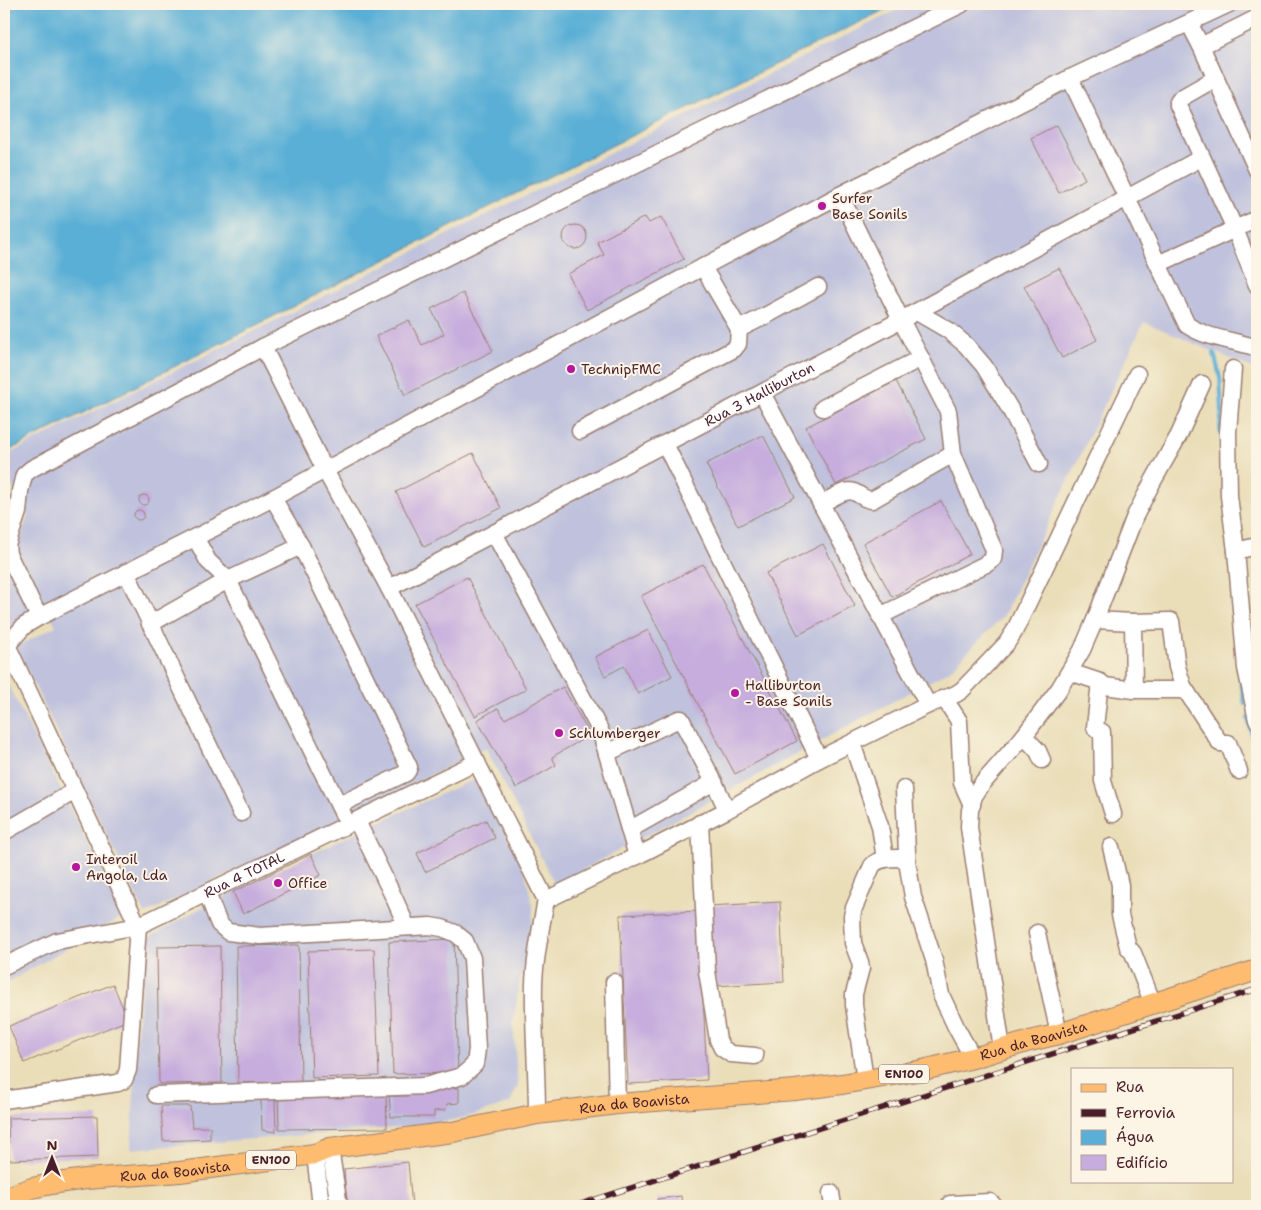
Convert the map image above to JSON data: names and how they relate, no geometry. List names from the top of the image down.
{
  "streets": {
    "main road": ["Rua da Boavista", "EN100"],
    "street": ["Rua 3 Halliburton", "Rua 4 TOTAL"]
  },
  "places": [
    "Surfer Base Sonils",
    "TechnipFMC",
    "Halliburton - Base Sonils",
    "Schlumberger",
    "Interoil Angola, Lda",
    "Office"
  ],
  "legend": [
    "Rua",
    "Ferrovia",
    "Água",
    "Edifício"
  ],
  "north": "top"
}
